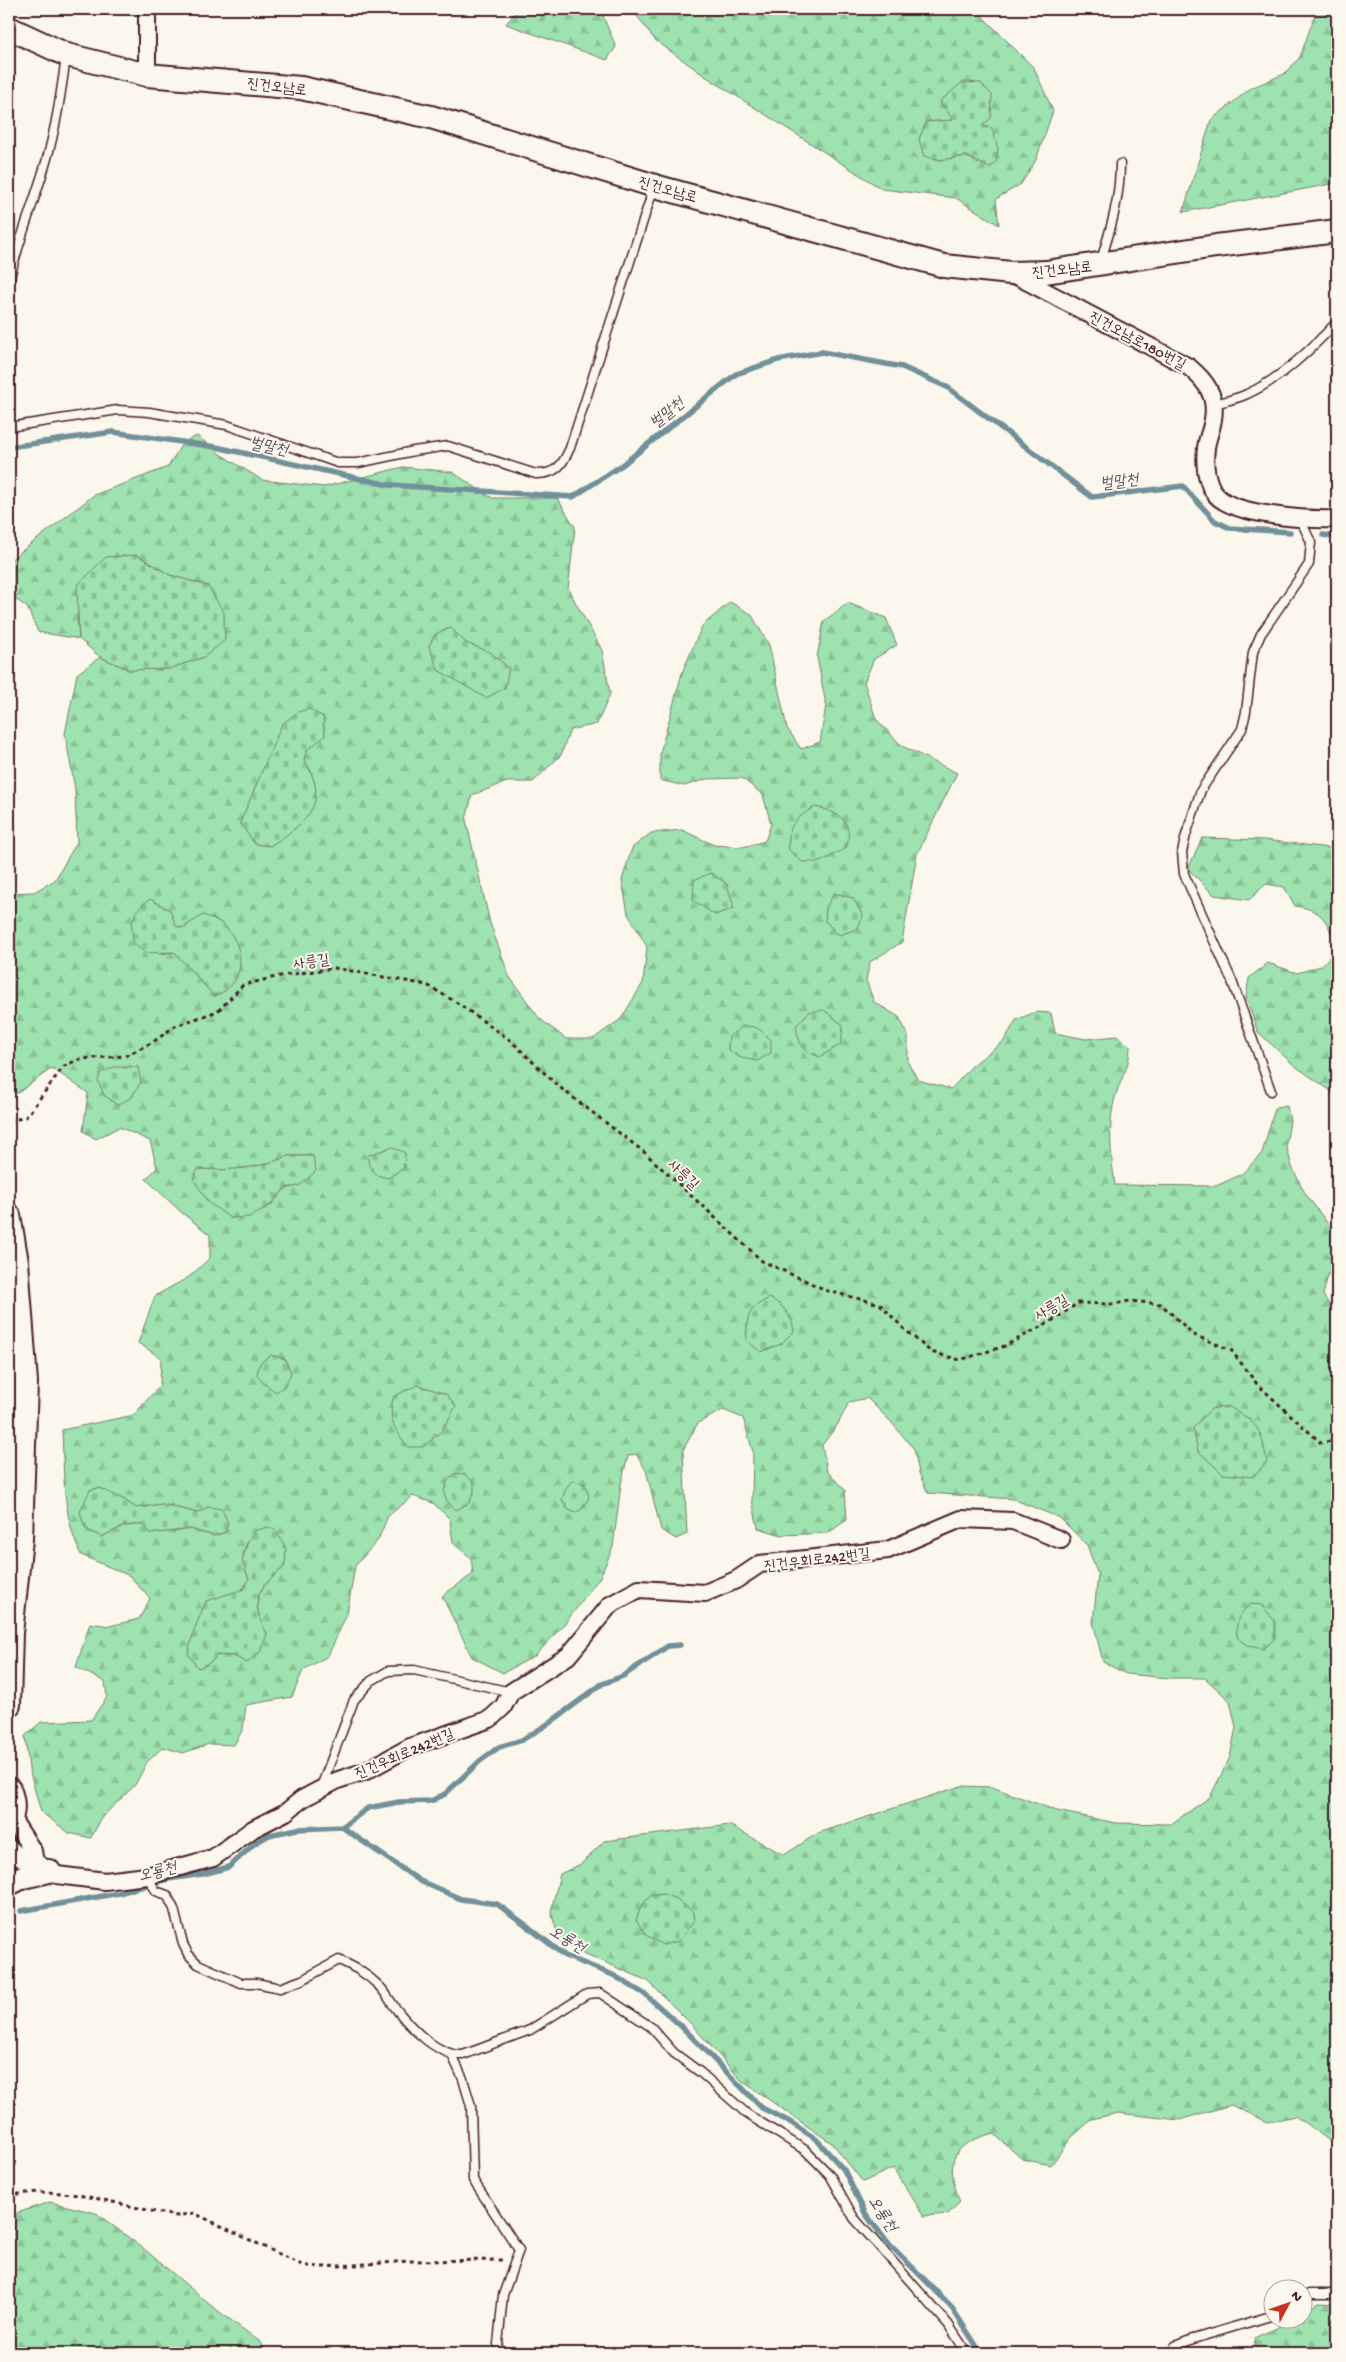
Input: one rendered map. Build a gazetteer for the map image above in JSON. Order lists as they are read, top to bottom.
{
  "streets": {
    "main road": ["진건오남로"],
    "street": ["진건오남로180번길", "진건우회로242번길"],
    "path": ["사릉길"]
  },
  "crossings": [
    ["진건오남로", "진건오남로180번길"]
  ],
  "water": ["벌말천", "오룡천"],
  "north": "top right"
}
